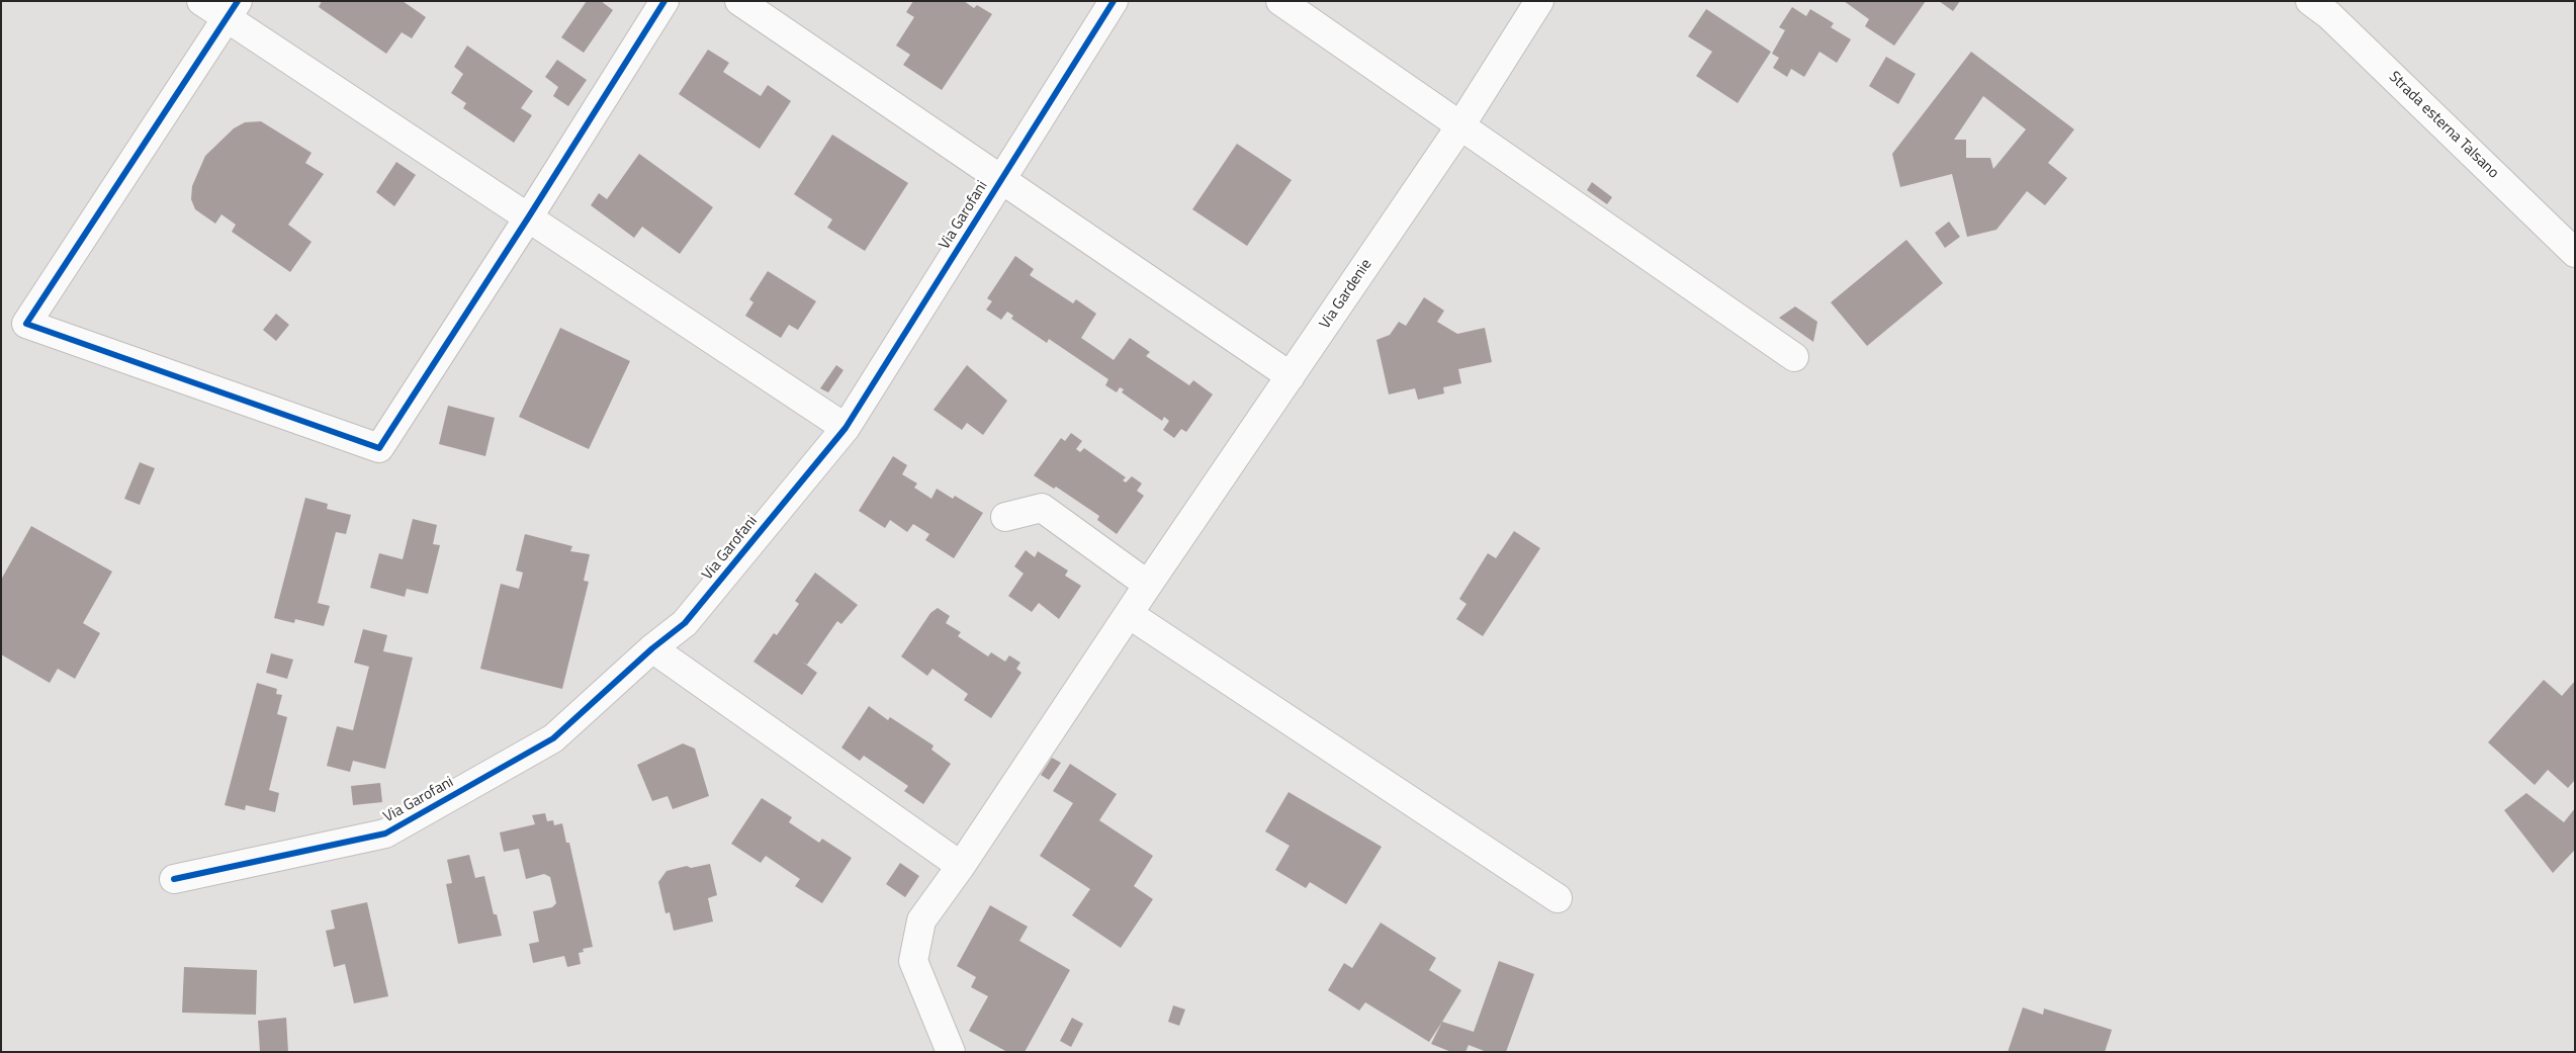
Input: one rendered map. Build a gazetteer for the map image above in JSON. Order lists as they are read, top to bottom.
{
  "streets": {
    "street": ["Strada esterna Talsano", "Via Garofani", "Via Gardenie"]
  }
}
